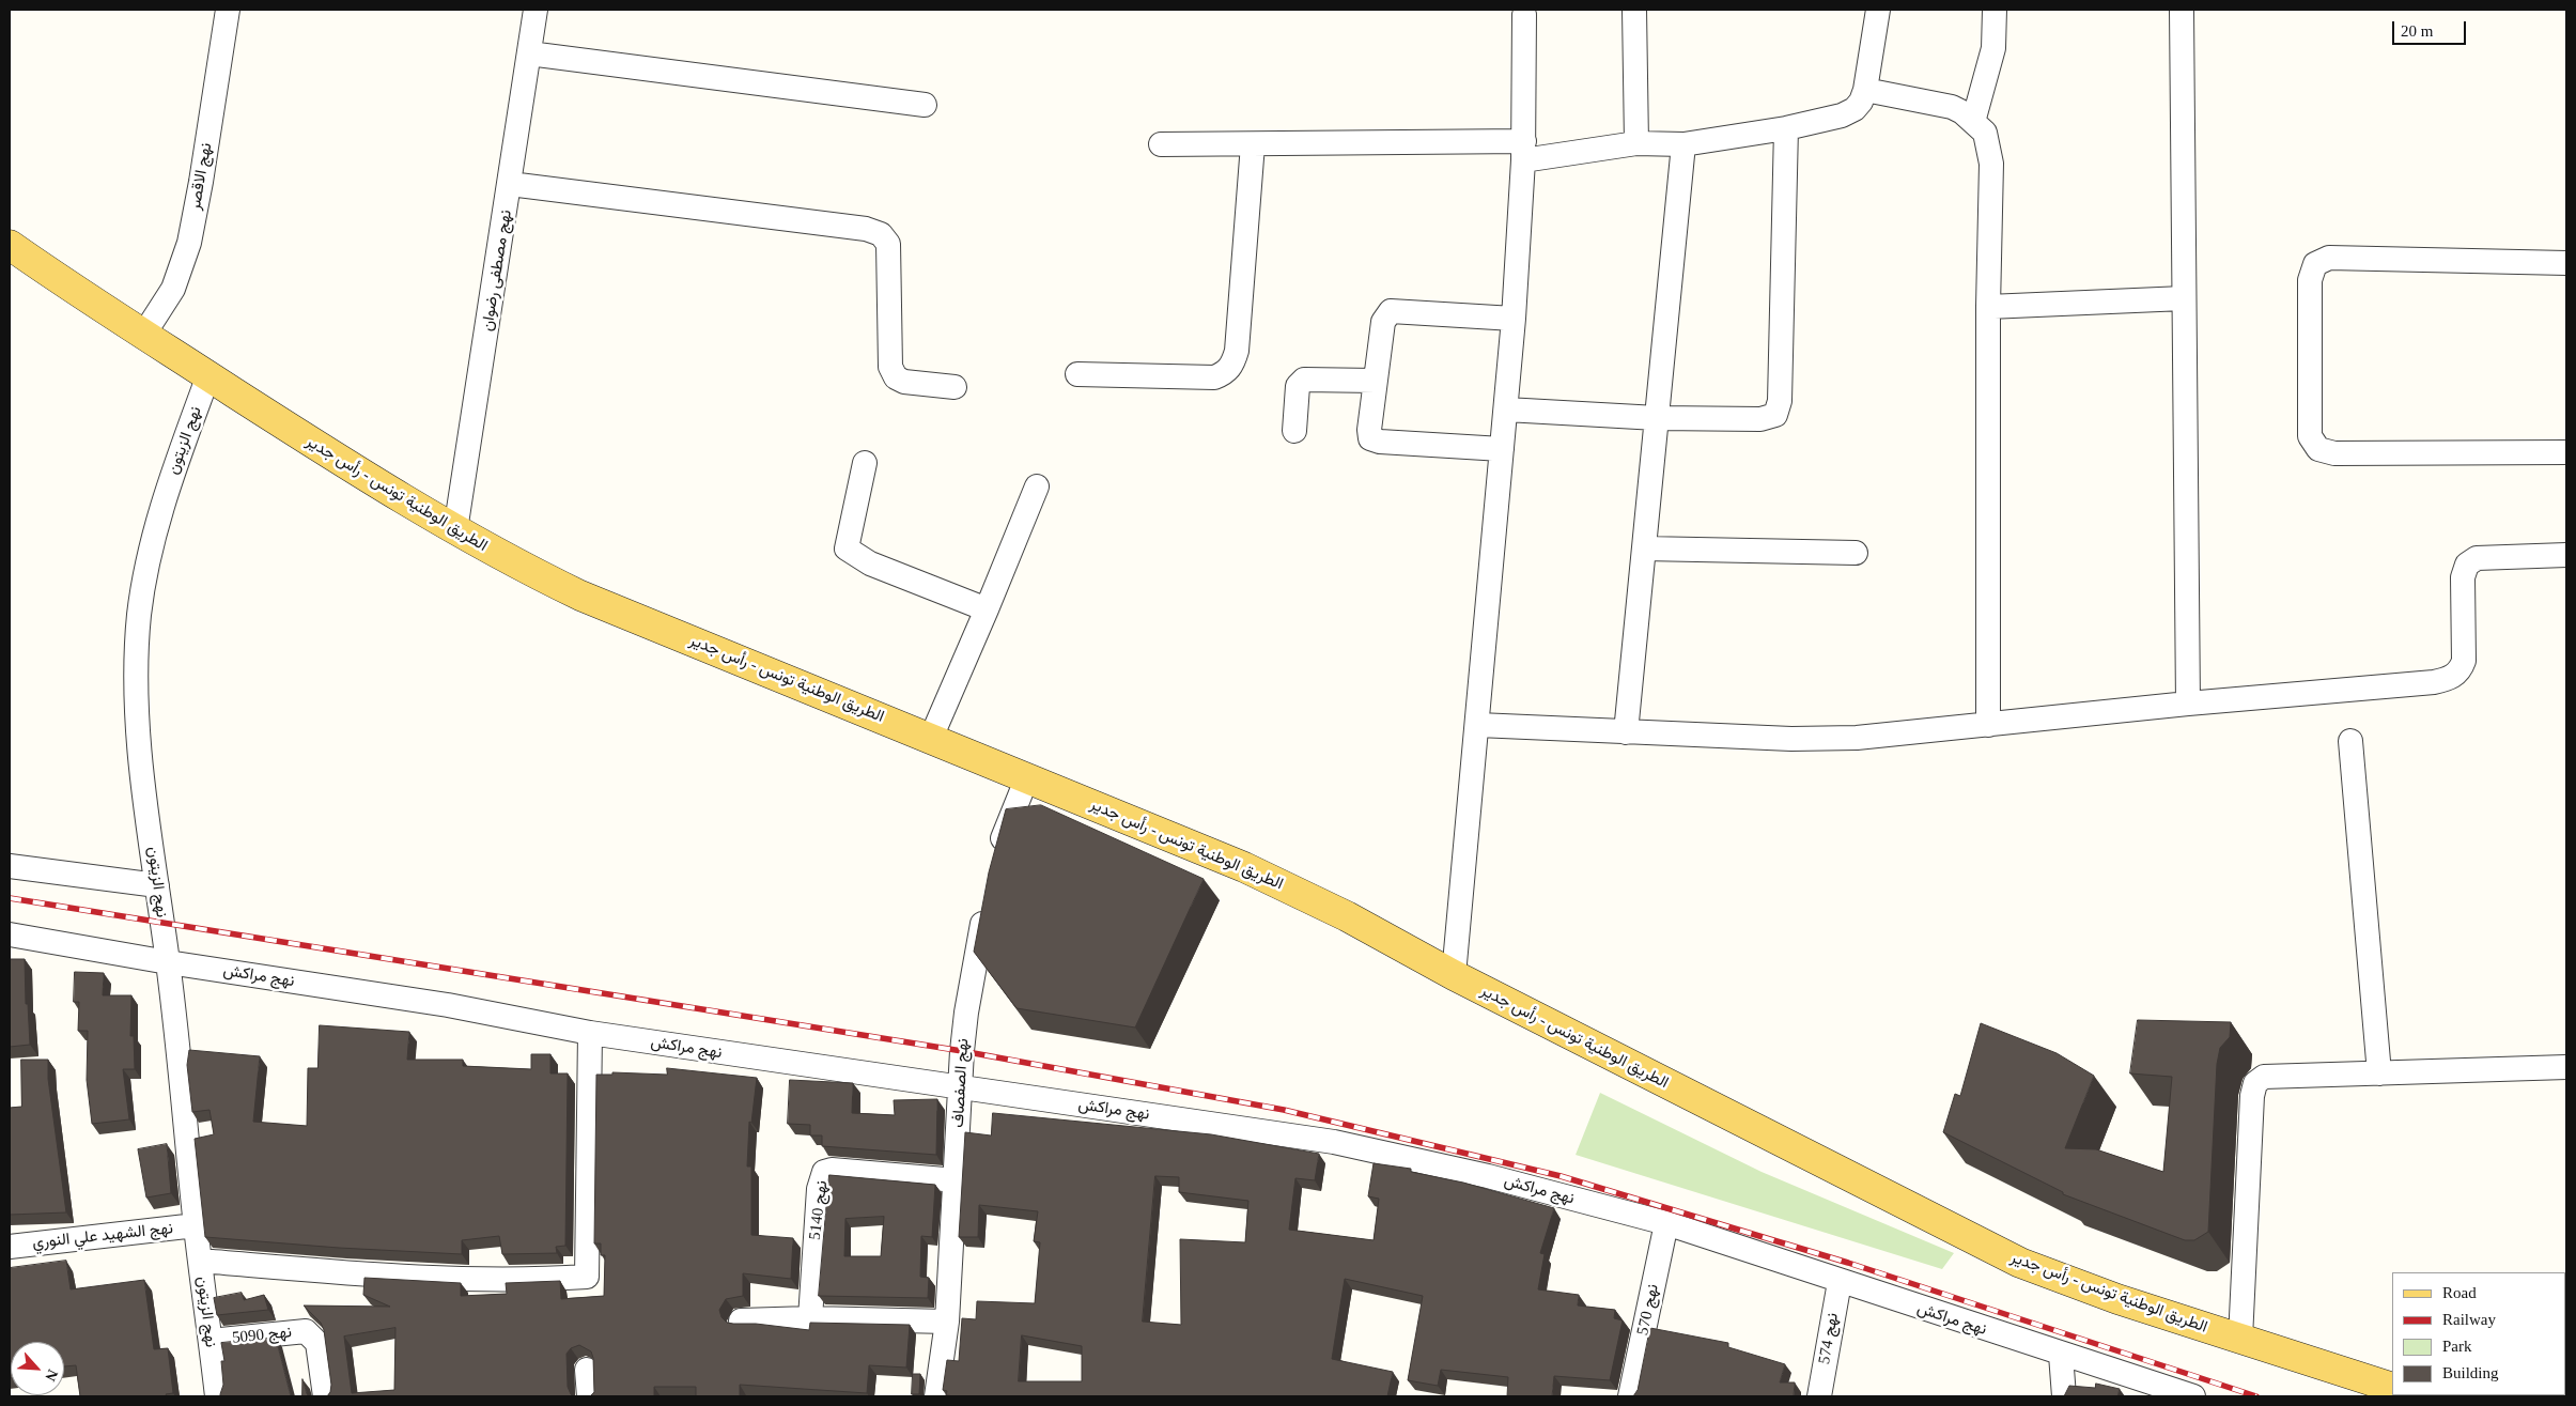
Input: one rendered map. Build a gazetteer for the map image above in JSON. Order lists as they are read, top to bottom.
{
  "streets": {
    "main road": ["الطريق الوطنية تونس - رأس جدير"],
    "street": [
      "نهج الاقصر",
      "نهج مصطفى رضوان",
      "نهج الزيتون",
      "نهج مراكش",
      "نهج الصفصاف",
      "نهج 5140",
      "نهج الشهيد علي النوري",
      "نهج 570",
      "نهج 5090",
      "نهج 574"
    ]
  },
  "crossings": [
    ["نهج الاقصر", "الطريق الوطنية تونس - رأس جدير"],
    ["نهج مصطفى رضوان", "الطريق الوطنية تونس - رأس جدير"],
    ["نهج الزيتون", "الطريق الوطنية تونس - رأس جدير"],
    ["نهج الزيتون", "نهج مراكش"],
    ["نهج الزيتون", "نهج الشهيد علي النوري"],
    ["نهج الزيتون", "نهج 5090"],
    ["نهج مراكش", "نهج الصفصاف"],
    ["نهج مراكش", "نهج 570"],
    ["نهج مراكش", "نهج 574"],
    ["نهج الصفصاف", "نهج 5140"]
  ],
  "legend": [
    "Road",
    "Railway",
    "Park",
    "Building"
  ],
  "scale_bar": "20 m",
  "north": "bottom right"
}
